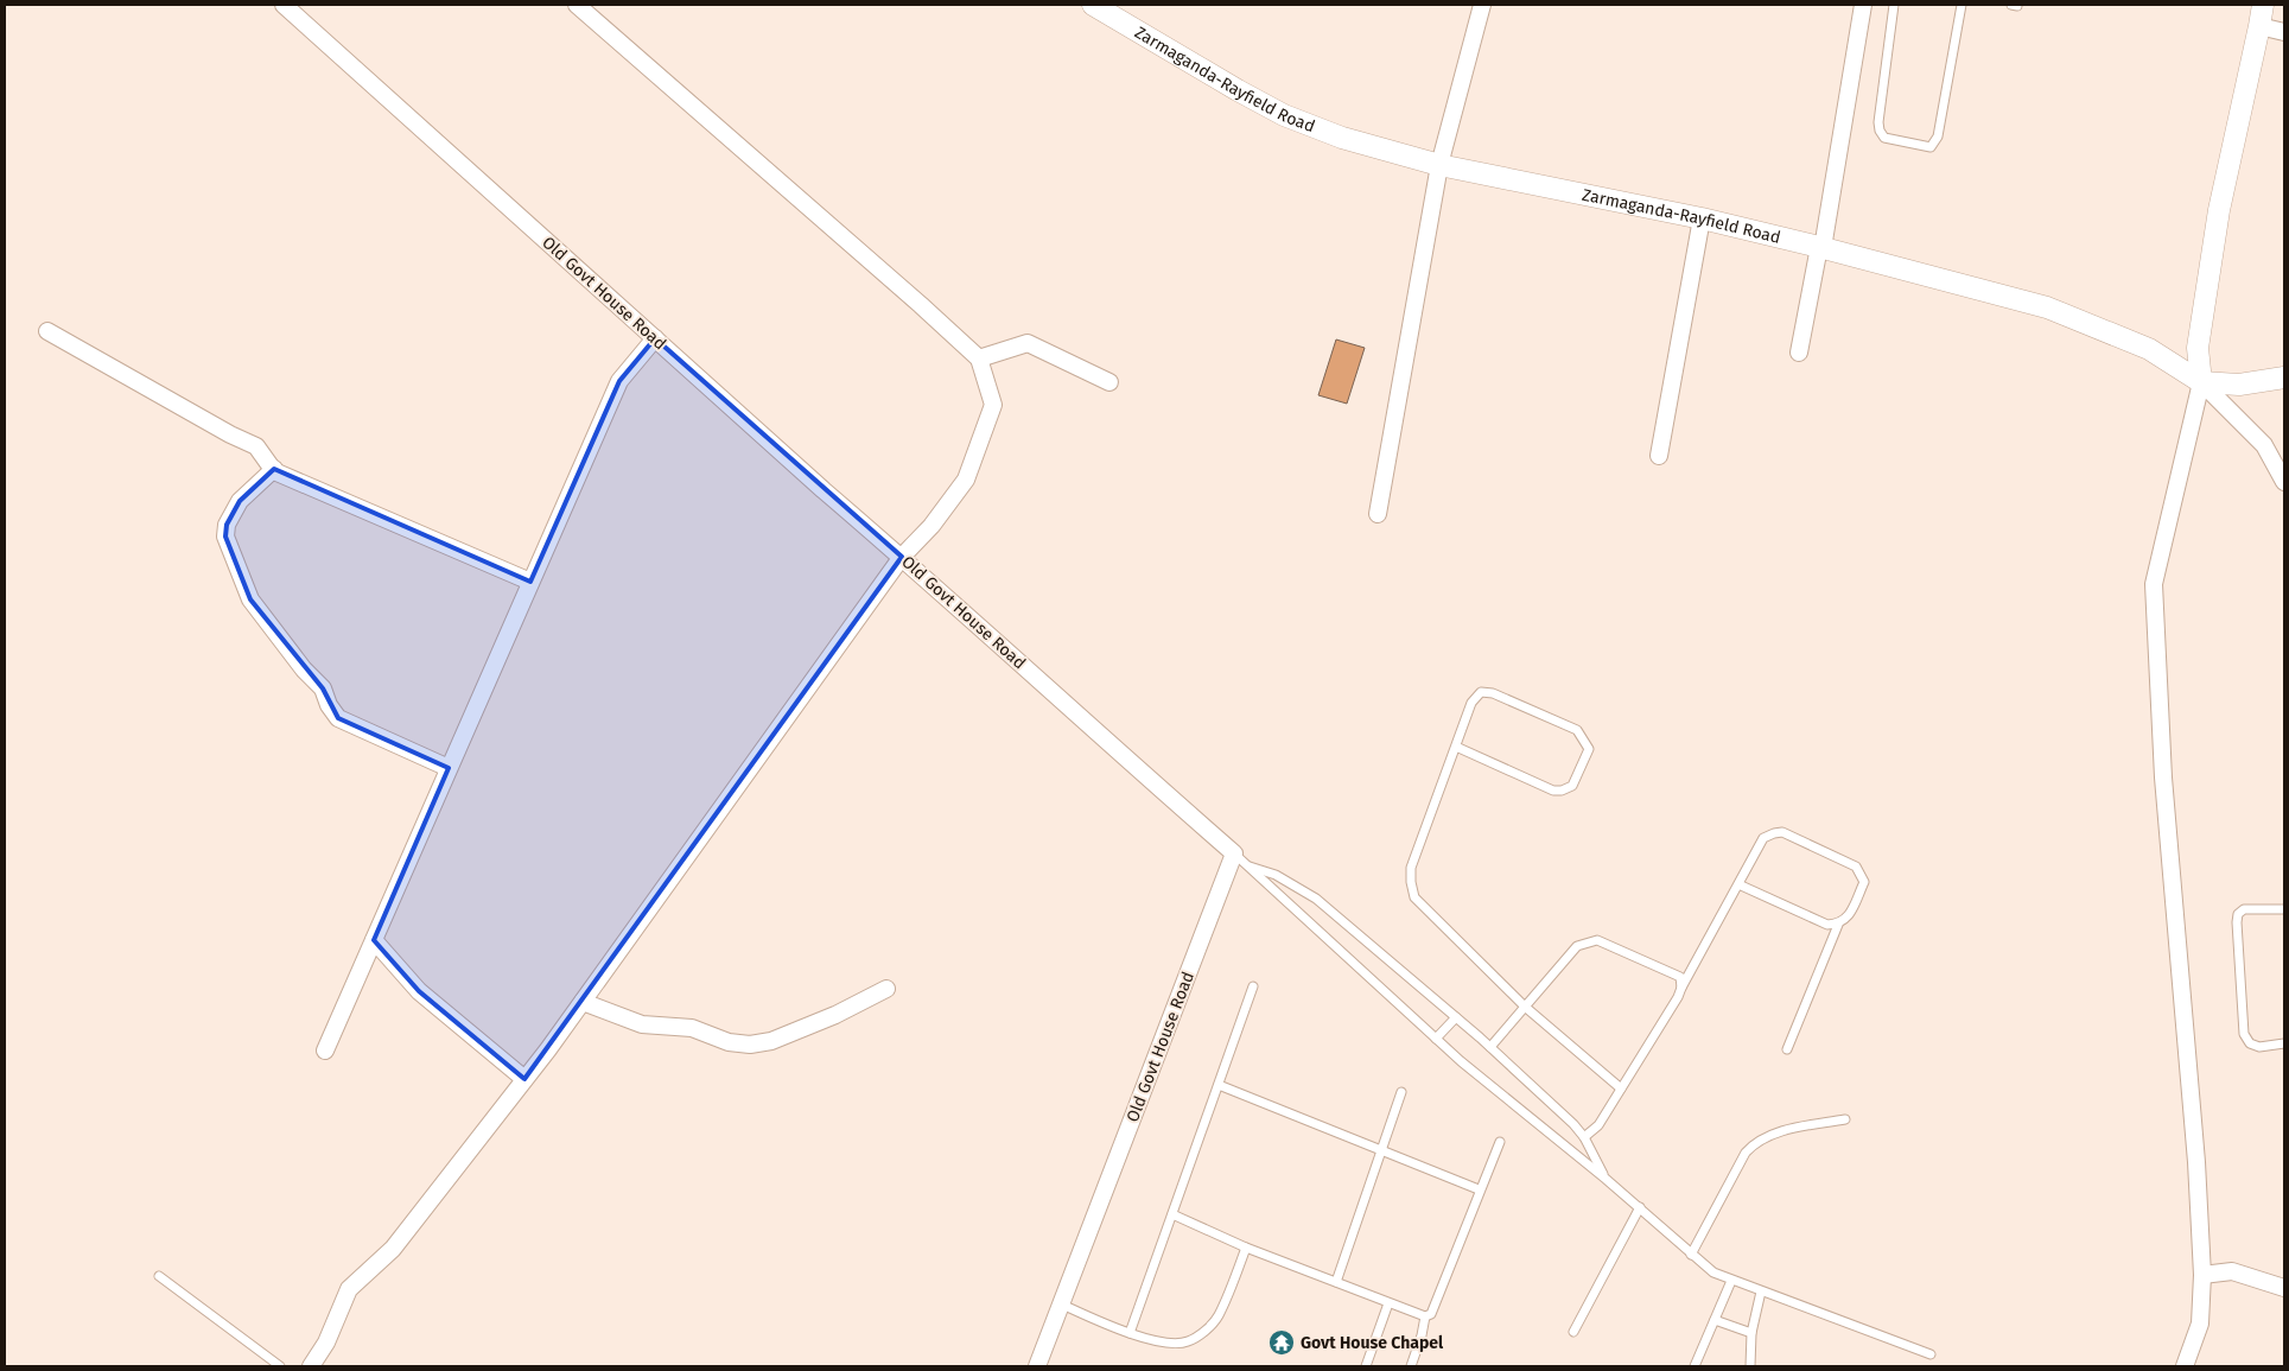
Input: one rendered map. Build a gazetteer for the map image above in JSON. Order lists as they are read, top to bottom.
{
  "streets": {
    "street": ["Zarmaganda-Rayfield Road", "Old Govt House Road"]
  },
  "places": {
    "temple": ["Govt House Chapel"]
  }
}
